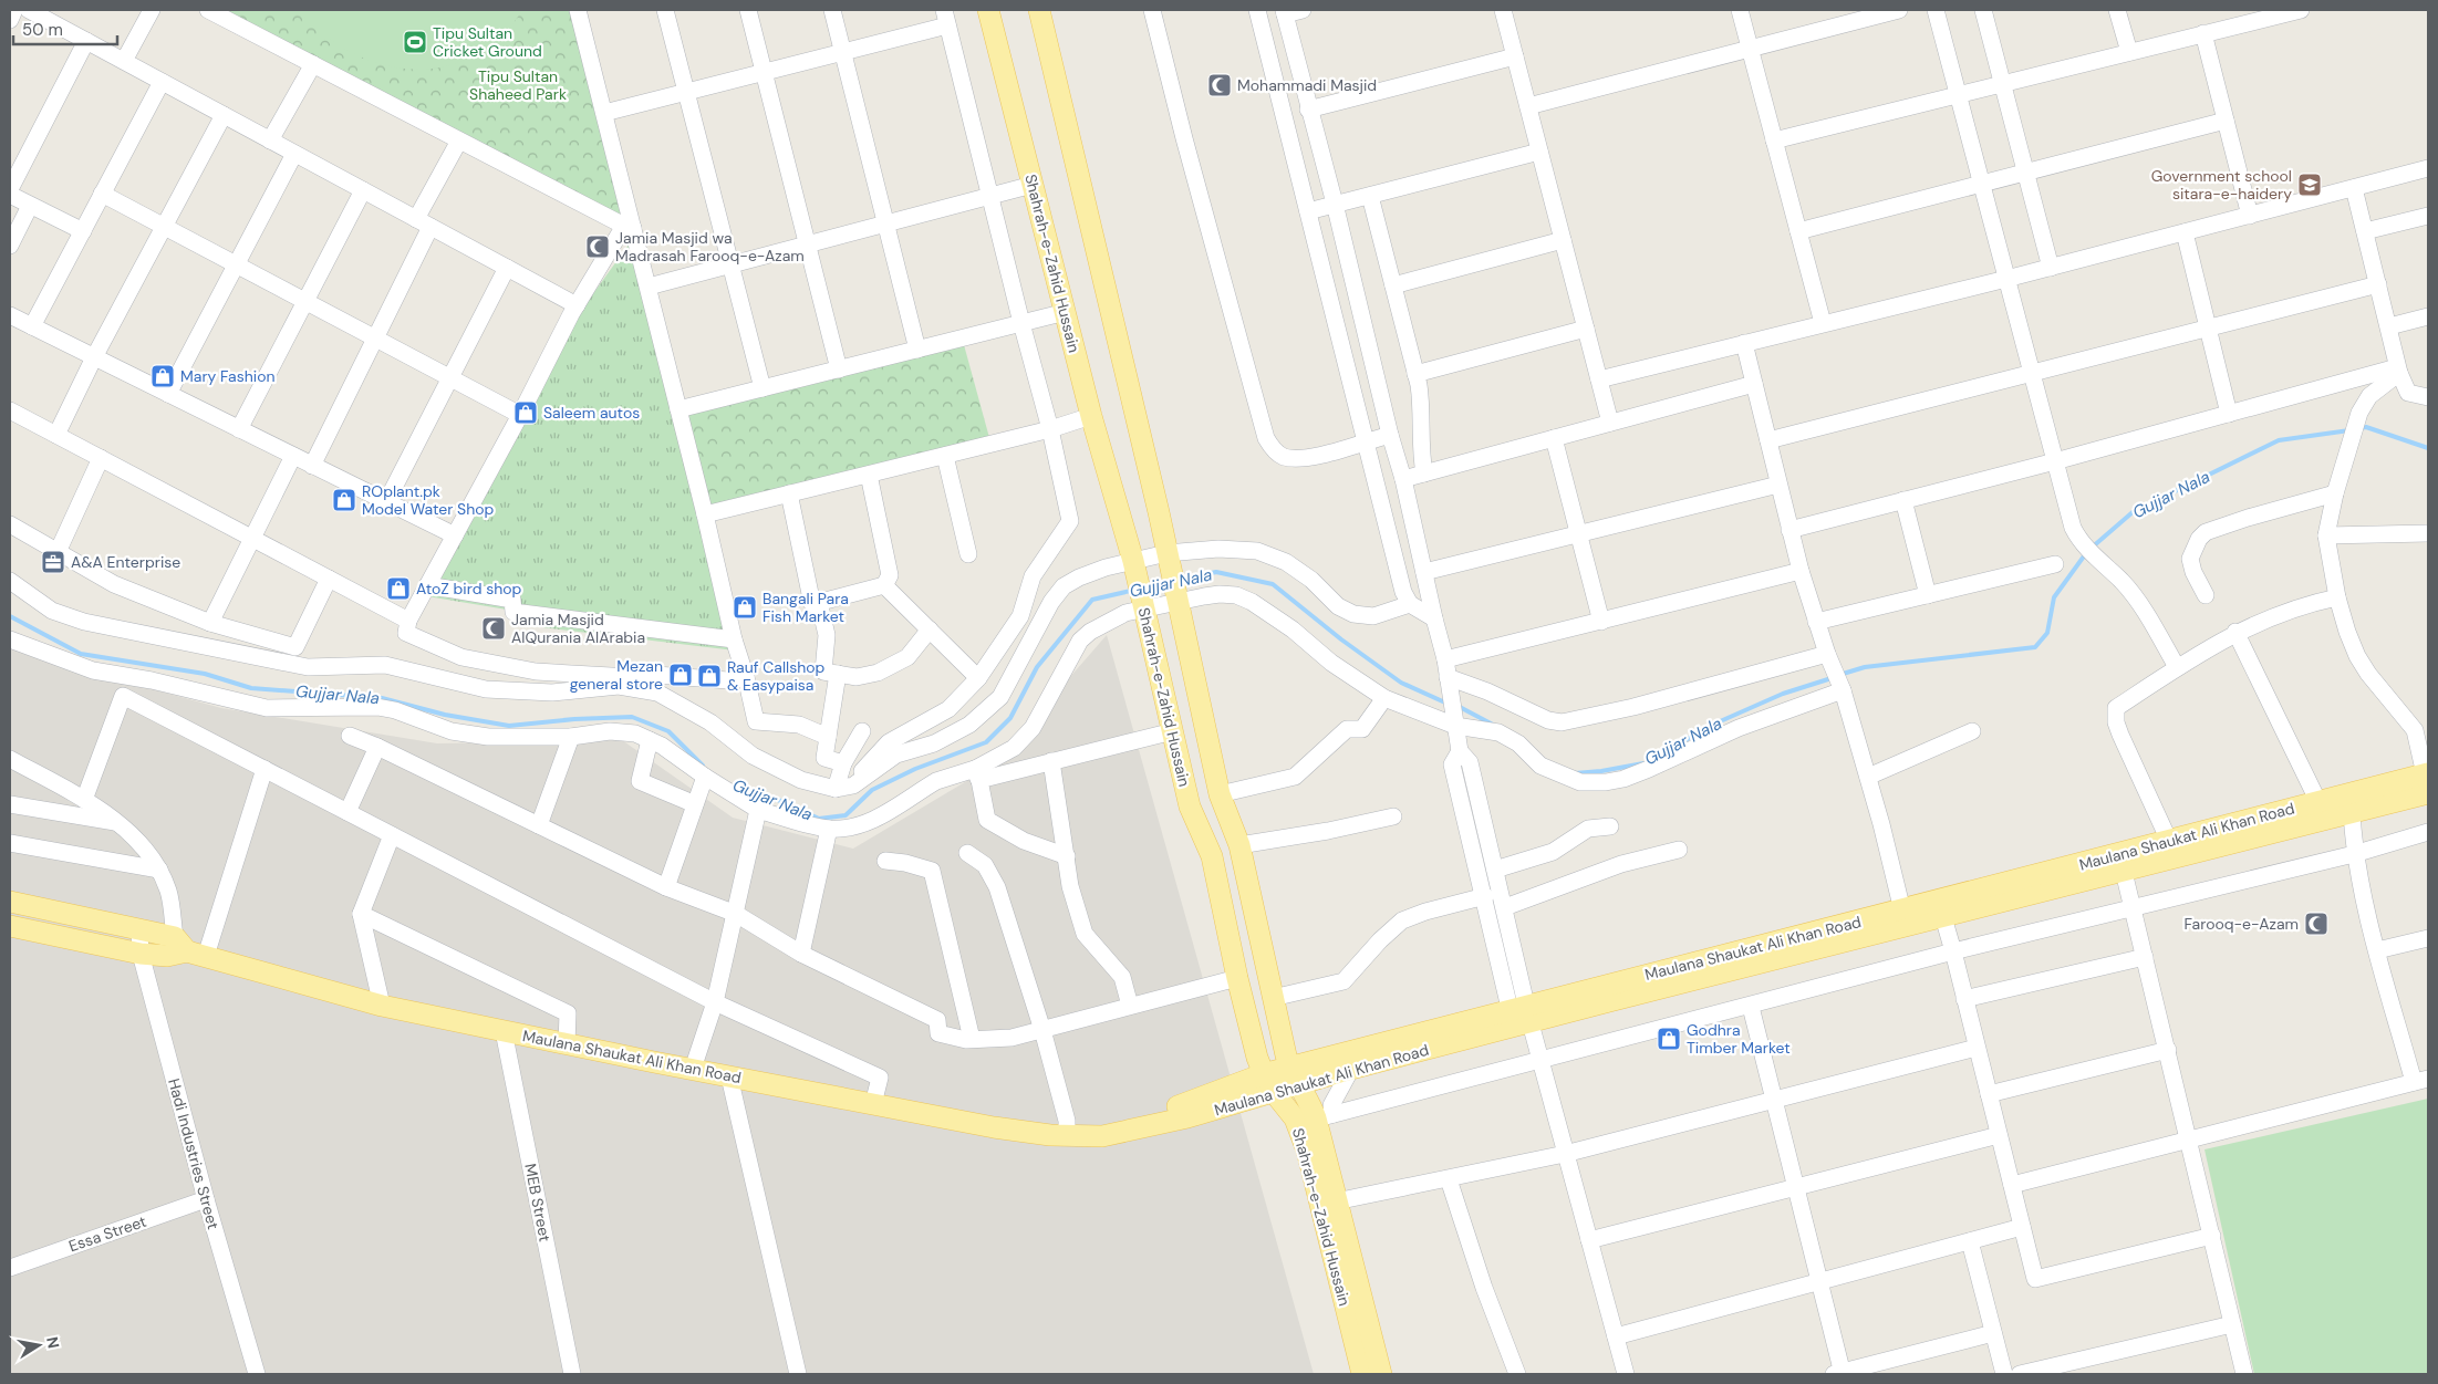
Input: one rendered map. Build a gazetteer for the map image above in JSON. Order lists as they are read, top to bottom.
{
  "streets": {
    "main road": ["Shahrah-e-Zahid Hussain", "Maulana Shaukat Ali Khan Road"],
    "street": ["Hadi Industries Street", "MEB Street", "Essa Street"]
  },
  "crossings": [
    ["Shahrah-e-Zahid Hussain", "Maulana Shaukat Ali Khan Road"],
    ["Maulana Shaukat Ali Khan Road", "Hadi Industries Street"],
    ["Maulana Shaukat Ali Khan Road", "MEB Street"],
    ["Hadi Industries Street", "Essa Street"]
  ],
  "water": ["Gujjar Nala"],
  "parks": ["Tipu Sultan Shaheed Park"],
  "places": {
    "sports": ["Tipu Sultan Cricket Ground"],
    "mosque": [
      "Mohammadi Masjid",
      "Jamia Masjid wa Madrasah Farooq-e-Azam",
      "Jamia Masjid AlQurania AlArabia",
      "Farooq-e-Azam"
    ],
    "school or university": ["Government school sitara-e-haidery"],
    "shop": [
      "Mary Fashion",
      "Saleem autos",
      "ROplant.pk Model Water Shop",
      "AtoZ bird shop",
      "Bangali Para Fish Market",
      "Mezan general store",
      "Rauf Callshop & Easypaisa",
      "Godhra Timber Market"
    ],
    "office": ["A&A Enterprise"]
  },
  "scale_bar": "50 m",
  "north": "right"
}
